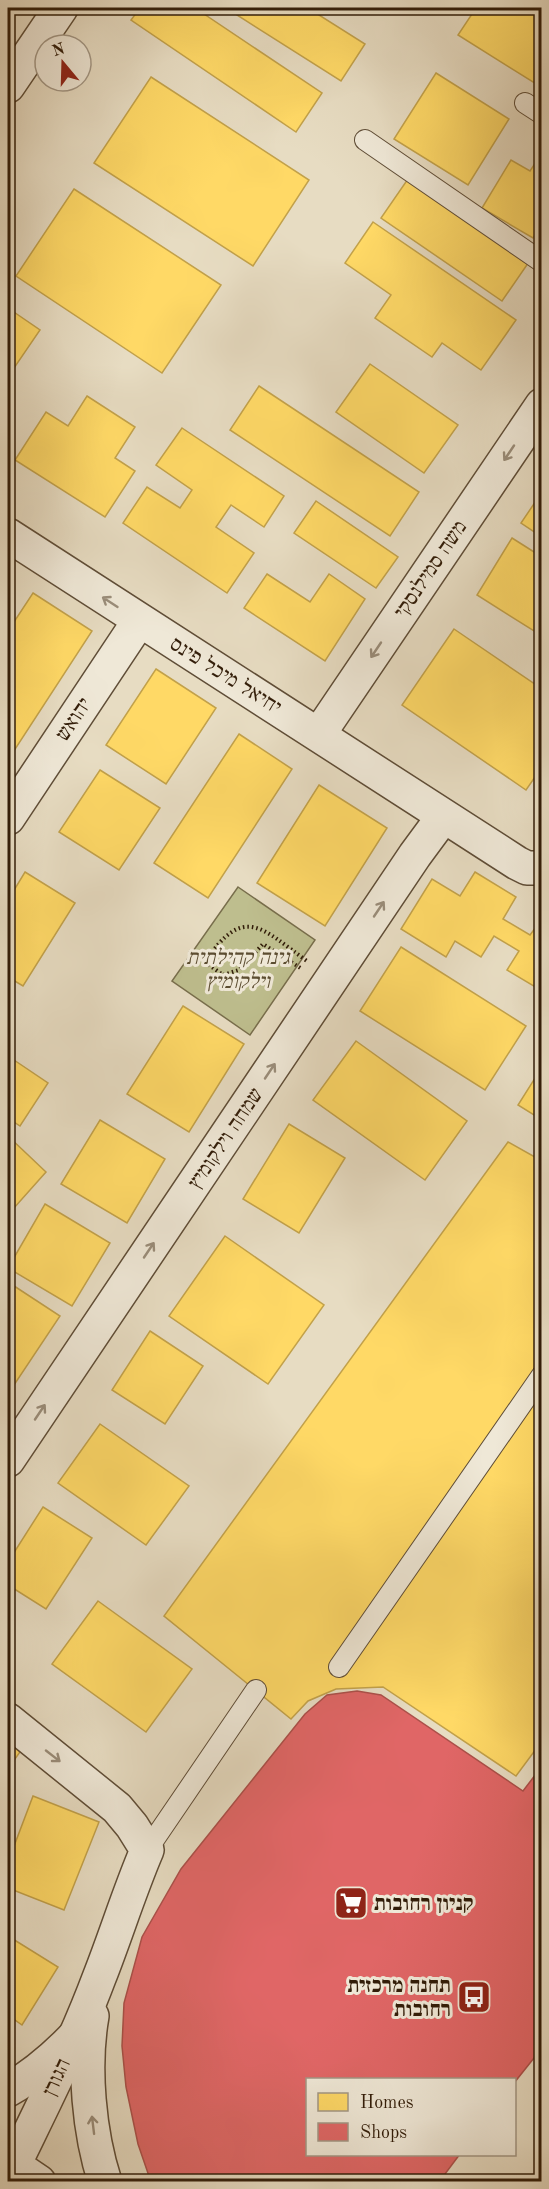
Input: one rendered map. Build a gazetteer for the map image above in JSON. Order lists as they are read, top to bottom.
{
  "streets": {
    "street": [
      "משה סמילנסקי",
      "יחיאל מיכל פינס",
      "יהואש",
      "שמחה וילקומיץ",
      "הגורן"
    ]
  },
  "crossings": [
    ["משה סמילנסקי", "יחיאל מיכל פינס"],
    ["יחיאל מיכל פינס", "יהואש"],
    ["יחיאל מיכל פינס", "שמחה וילקומיץ"]
  ],
  "one_way": ["משה סמילנסקי", "שמחה וילקומיץ"],
  "parks": ["גינה קהילתית וילקומיץ"],
  "places": {
    "supermarket": ["קניון רחובות"],
    "bus stop": ["תחנה מרכזית רחובות"]
  },
  "legend": ["Homes", "Shops"],
  "north": "top"
}
